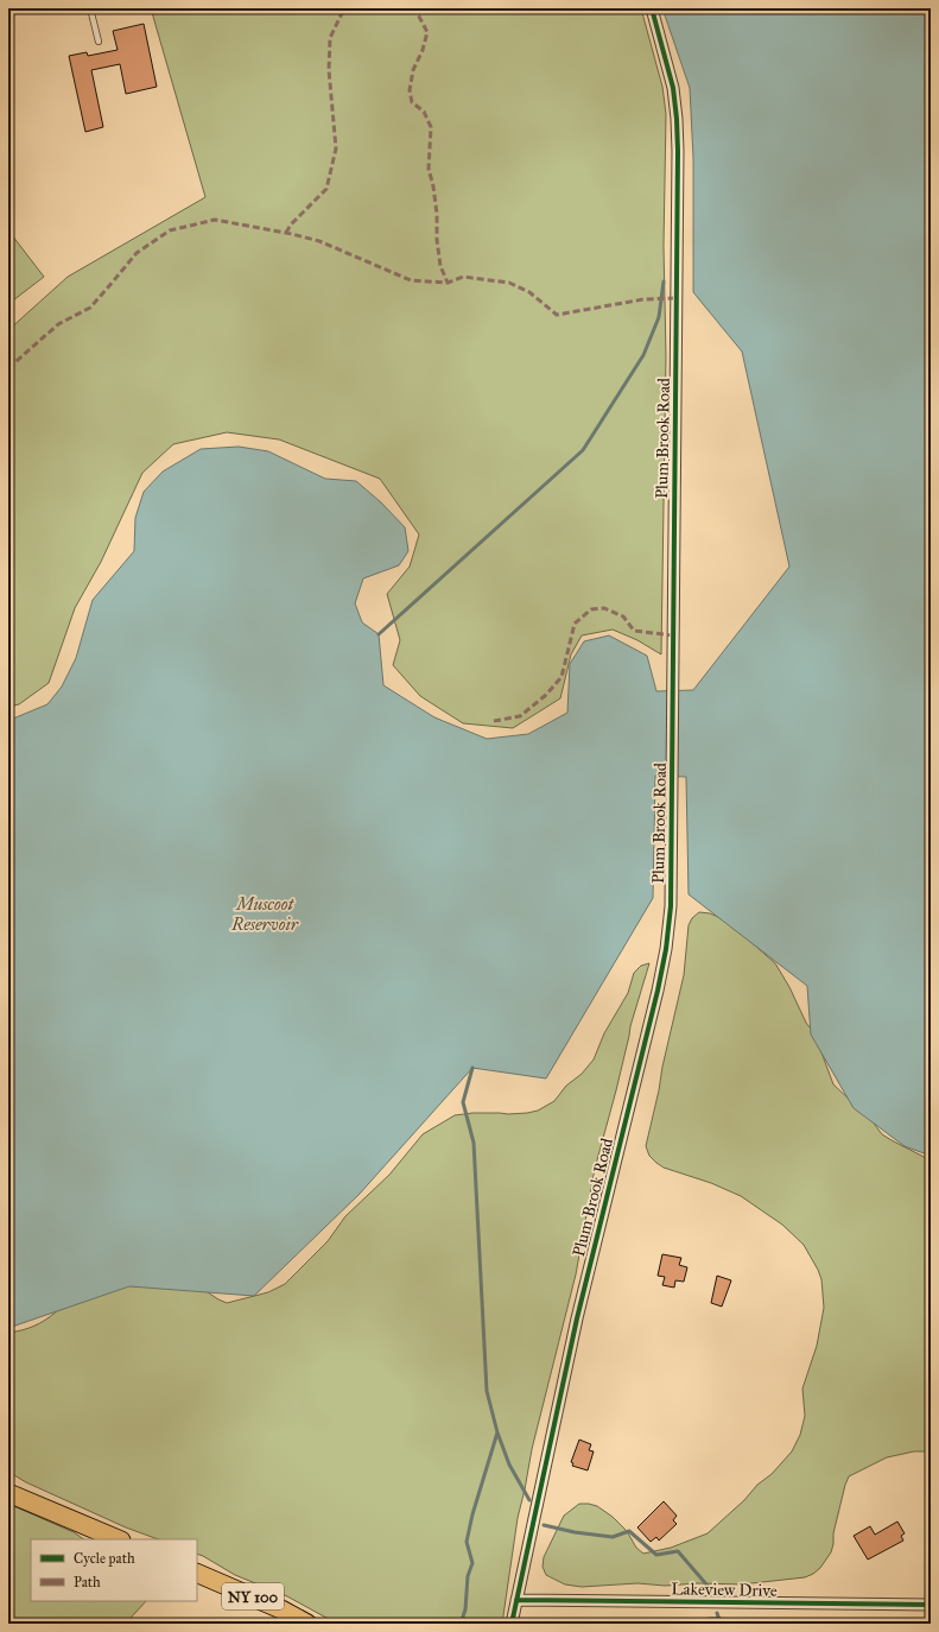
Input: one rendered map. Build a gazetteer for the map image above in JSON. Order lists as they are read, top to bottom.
{
  "streets": {
    "main road": ["NY 100"],
    "street": ["Plum Brook Road", "Lakeview Drive"]
  },
  "crossings": [
    ["Plum Brook Road", "Lakeview Drive"]
  ],
  "water": ["Muscoot Reservoir"],
  "legend": ["Cycle path", "Path"]
}
